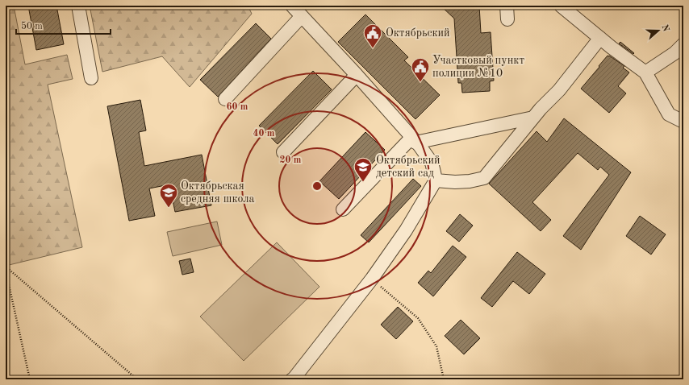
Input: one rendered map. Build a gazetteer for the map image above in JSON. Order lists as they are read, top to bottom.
{
  "places": {
    "public building": ["Октябрьский", "Участковый пункт полиции №10"],
    "school or university": ["Октябрьский детский сад", "Октябрьская средняя школа"]
  },
  "scale_bar": "50 m",
  "north": "right",
  "rings": ["60 m", "40 m", "20 m"]
}
